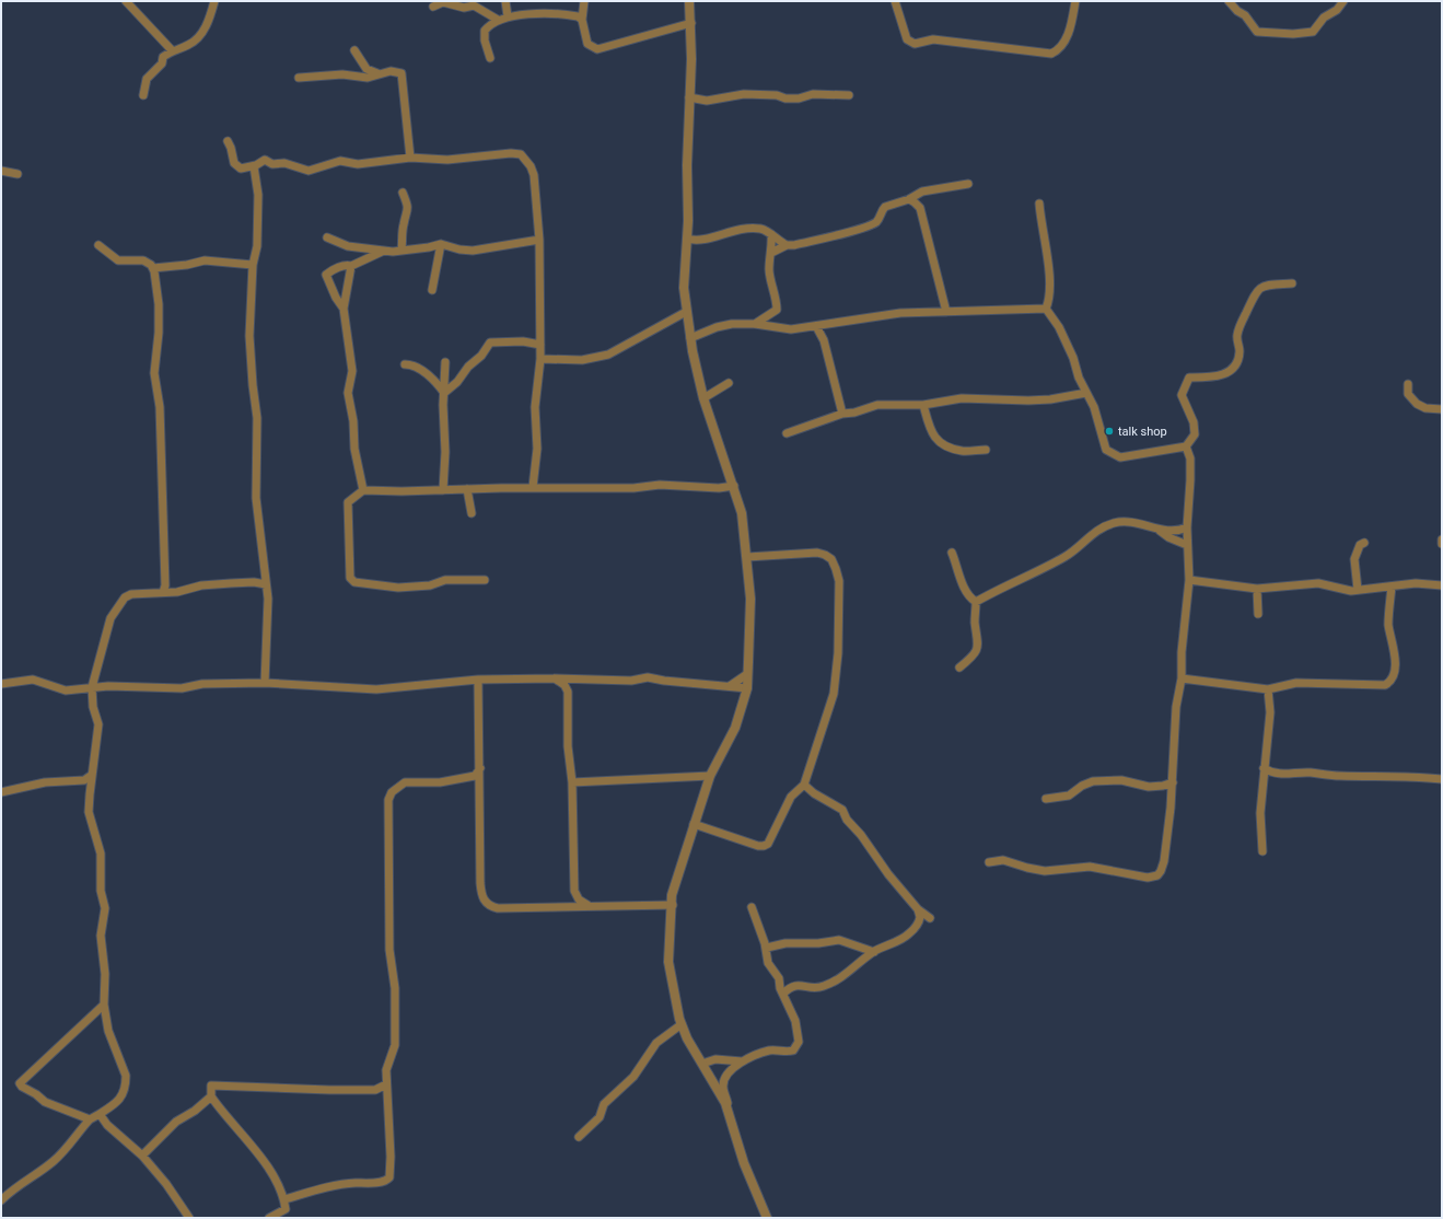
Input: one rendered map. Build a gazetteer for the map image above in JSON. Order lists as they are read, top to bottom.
{
  "places": ["talk shop"]
}
